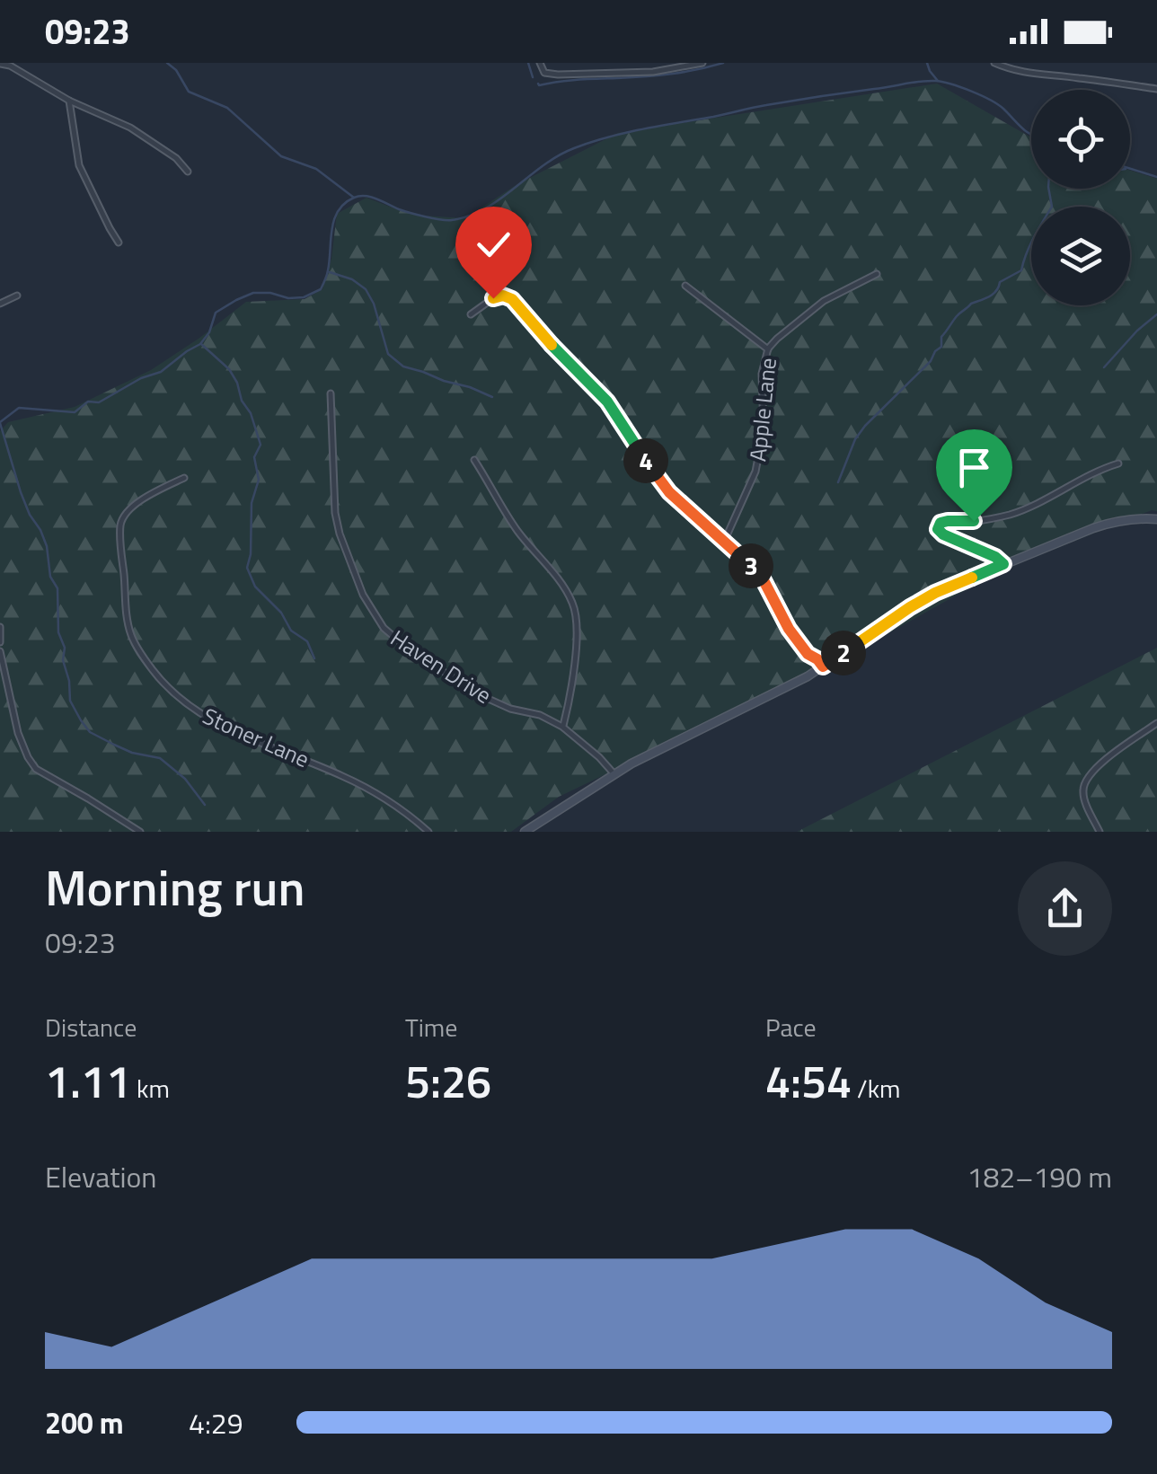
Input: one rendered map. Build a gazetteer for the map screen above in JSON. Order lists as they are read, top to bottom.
{
  "streets": {
    "street": ["Apple Lane", "Haven Drive", "Stoner Lane"]
  },
  "page": {
    "status": "09:23",
    "pins": ["4", "3", "2"],
    "heading": ["Morning run", "09:23"],
    "stats": [
      ["Distance", "1.11 km"],
      ["Time", "5:26"],
      ["Pace", "4:54 /km"]
    ],
    "chart": ["Elevation", "182–190 m"],
    "list": [
      {
        "name": "200 m",
        "note": "4:29"
      }
    ]
  }
}
